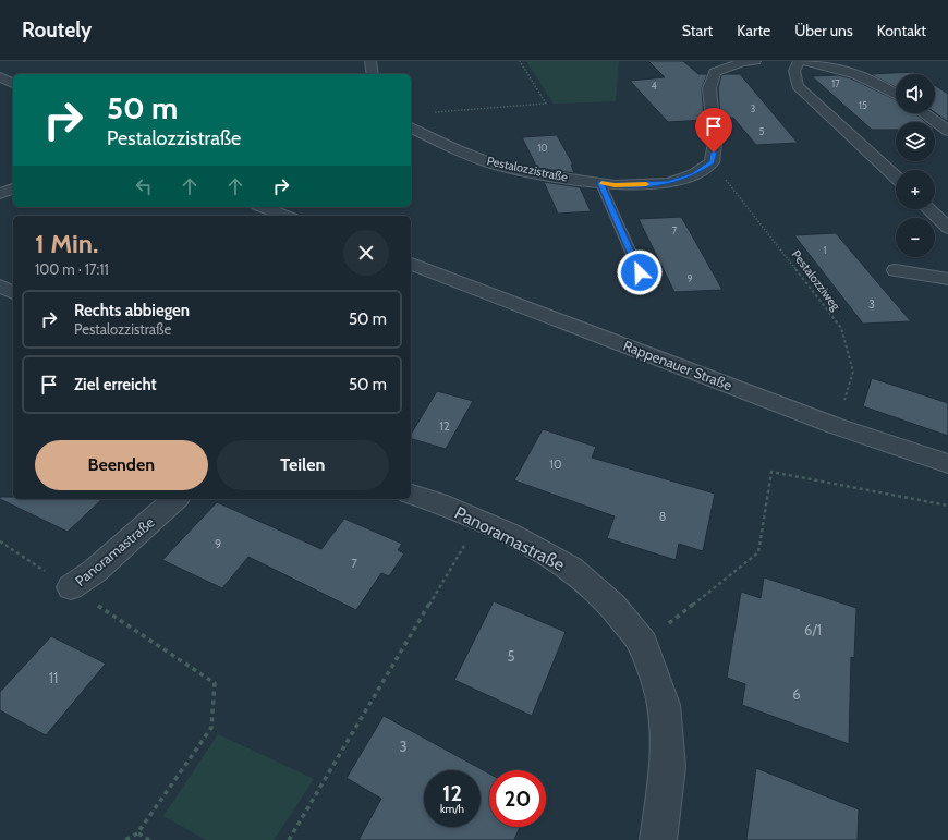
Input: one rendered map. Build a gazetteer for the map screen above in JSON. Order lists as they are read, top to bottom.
{
  "streets": {
    "street": ["Pestalozzistraße", "Rappenauer Straße", "Panoramastraße"],
    "path": ["Pestalozziweg"]
  },
  "crossings": [
    ["Pestalozzistraße", "Pestalozziweg"],
    ["Pestalozziweg", "Rappenauer Straße"]
  ],
  "house_numbers": [
    "17",
    "4",
    "15",
    "3",
    "5",
    "10",
    "7",
    "1",
    "9",
    "3",
    "12",
    "10",
    "8",
    "9",
    "7",
    "6/1",
    "5",
    "11",
    "6",
    "3"
  ],
  "page": {
    "header": "Routely",
    "nav": [
      "Start",
      "Karte",
      "Über uns",
      "Kontakt"
    ],
    "map_buttons": ["+", "−"],
    "turn": ["50 m", "Pestalozzistraße"],
    "heading": ["1 Min.", "100 m · 17:11"],
    "list": [
      {
        "name": "Rechts abbiegen",
        "note": "Pestalozzistraße",
        "value": "50 m"
      },
      {
        "name": "Ziel erreicht",
        "value": "50 m"
      }
    ],
    "buttons": ["Beenden", "Teilen"],
    "speed": "12 km/h",
    "limit": "20"
  }
}
